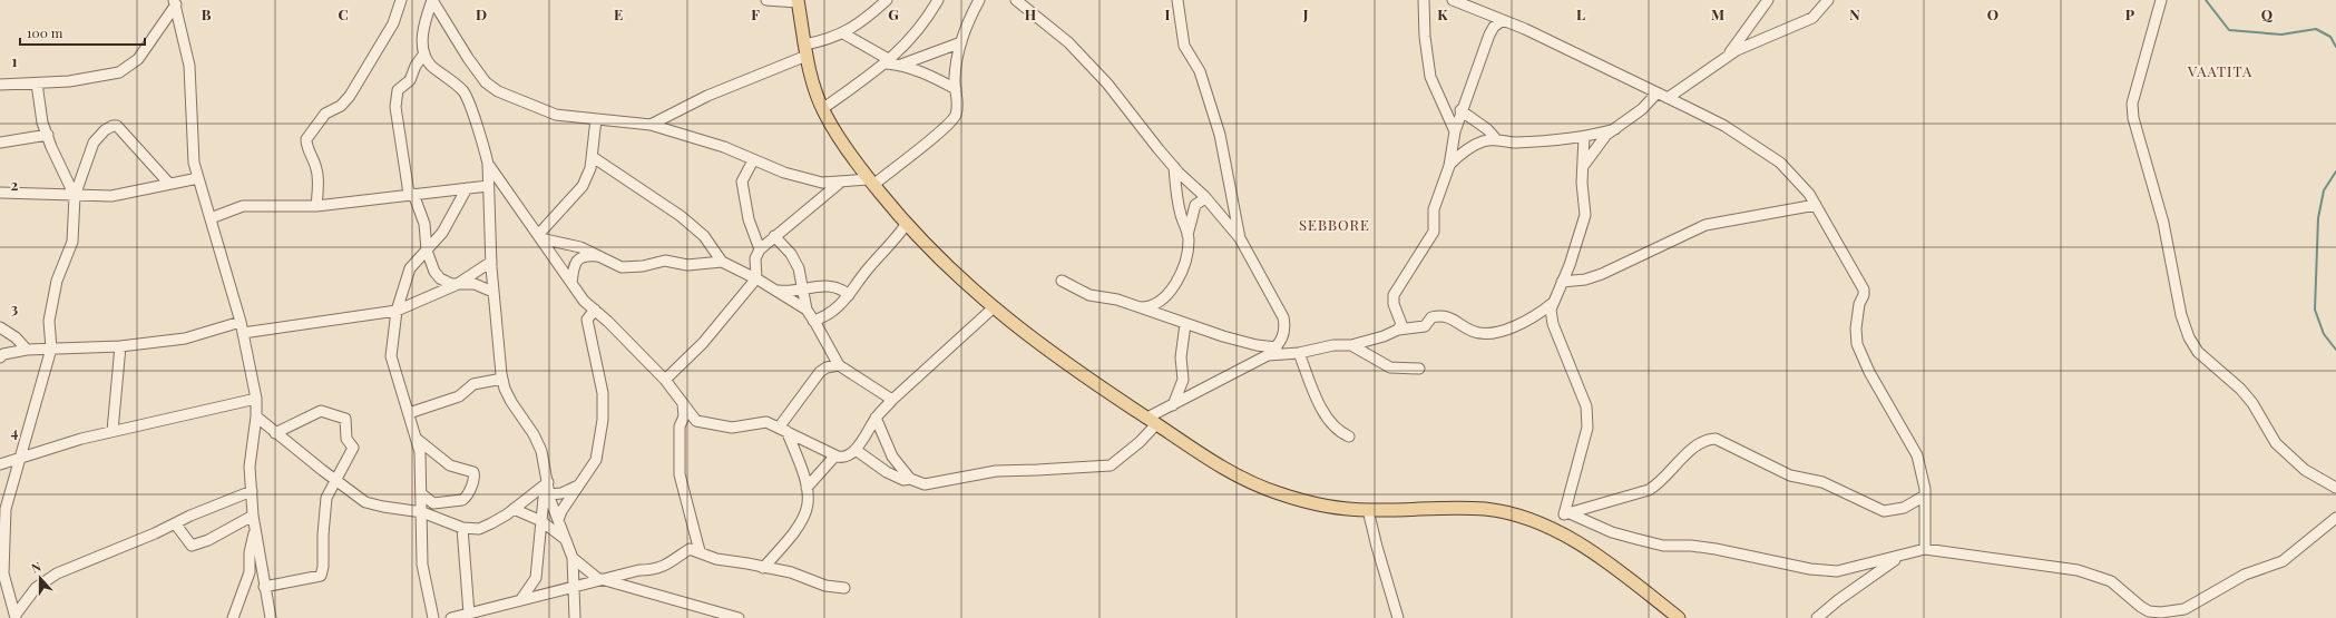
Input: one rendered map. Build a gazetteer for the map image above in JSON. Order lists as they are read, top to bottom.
{
  "districts": ["VAATITA", "SEBBORE"],
  "scale_bar": "100 m",
  "north": "top",
  "grid": {
    "columns": [
      "B",
      "C",
      "D",
      "E",
      "F",
      "G",
      "H",
      "I",
      "J",
      "K",
      "L",
      "M",
      "N",
      "O",
      "P",
      "Q"
    ],
    "rows": [
      "1",
      "2",
      "3",
      "4"
    ]
  }
}
